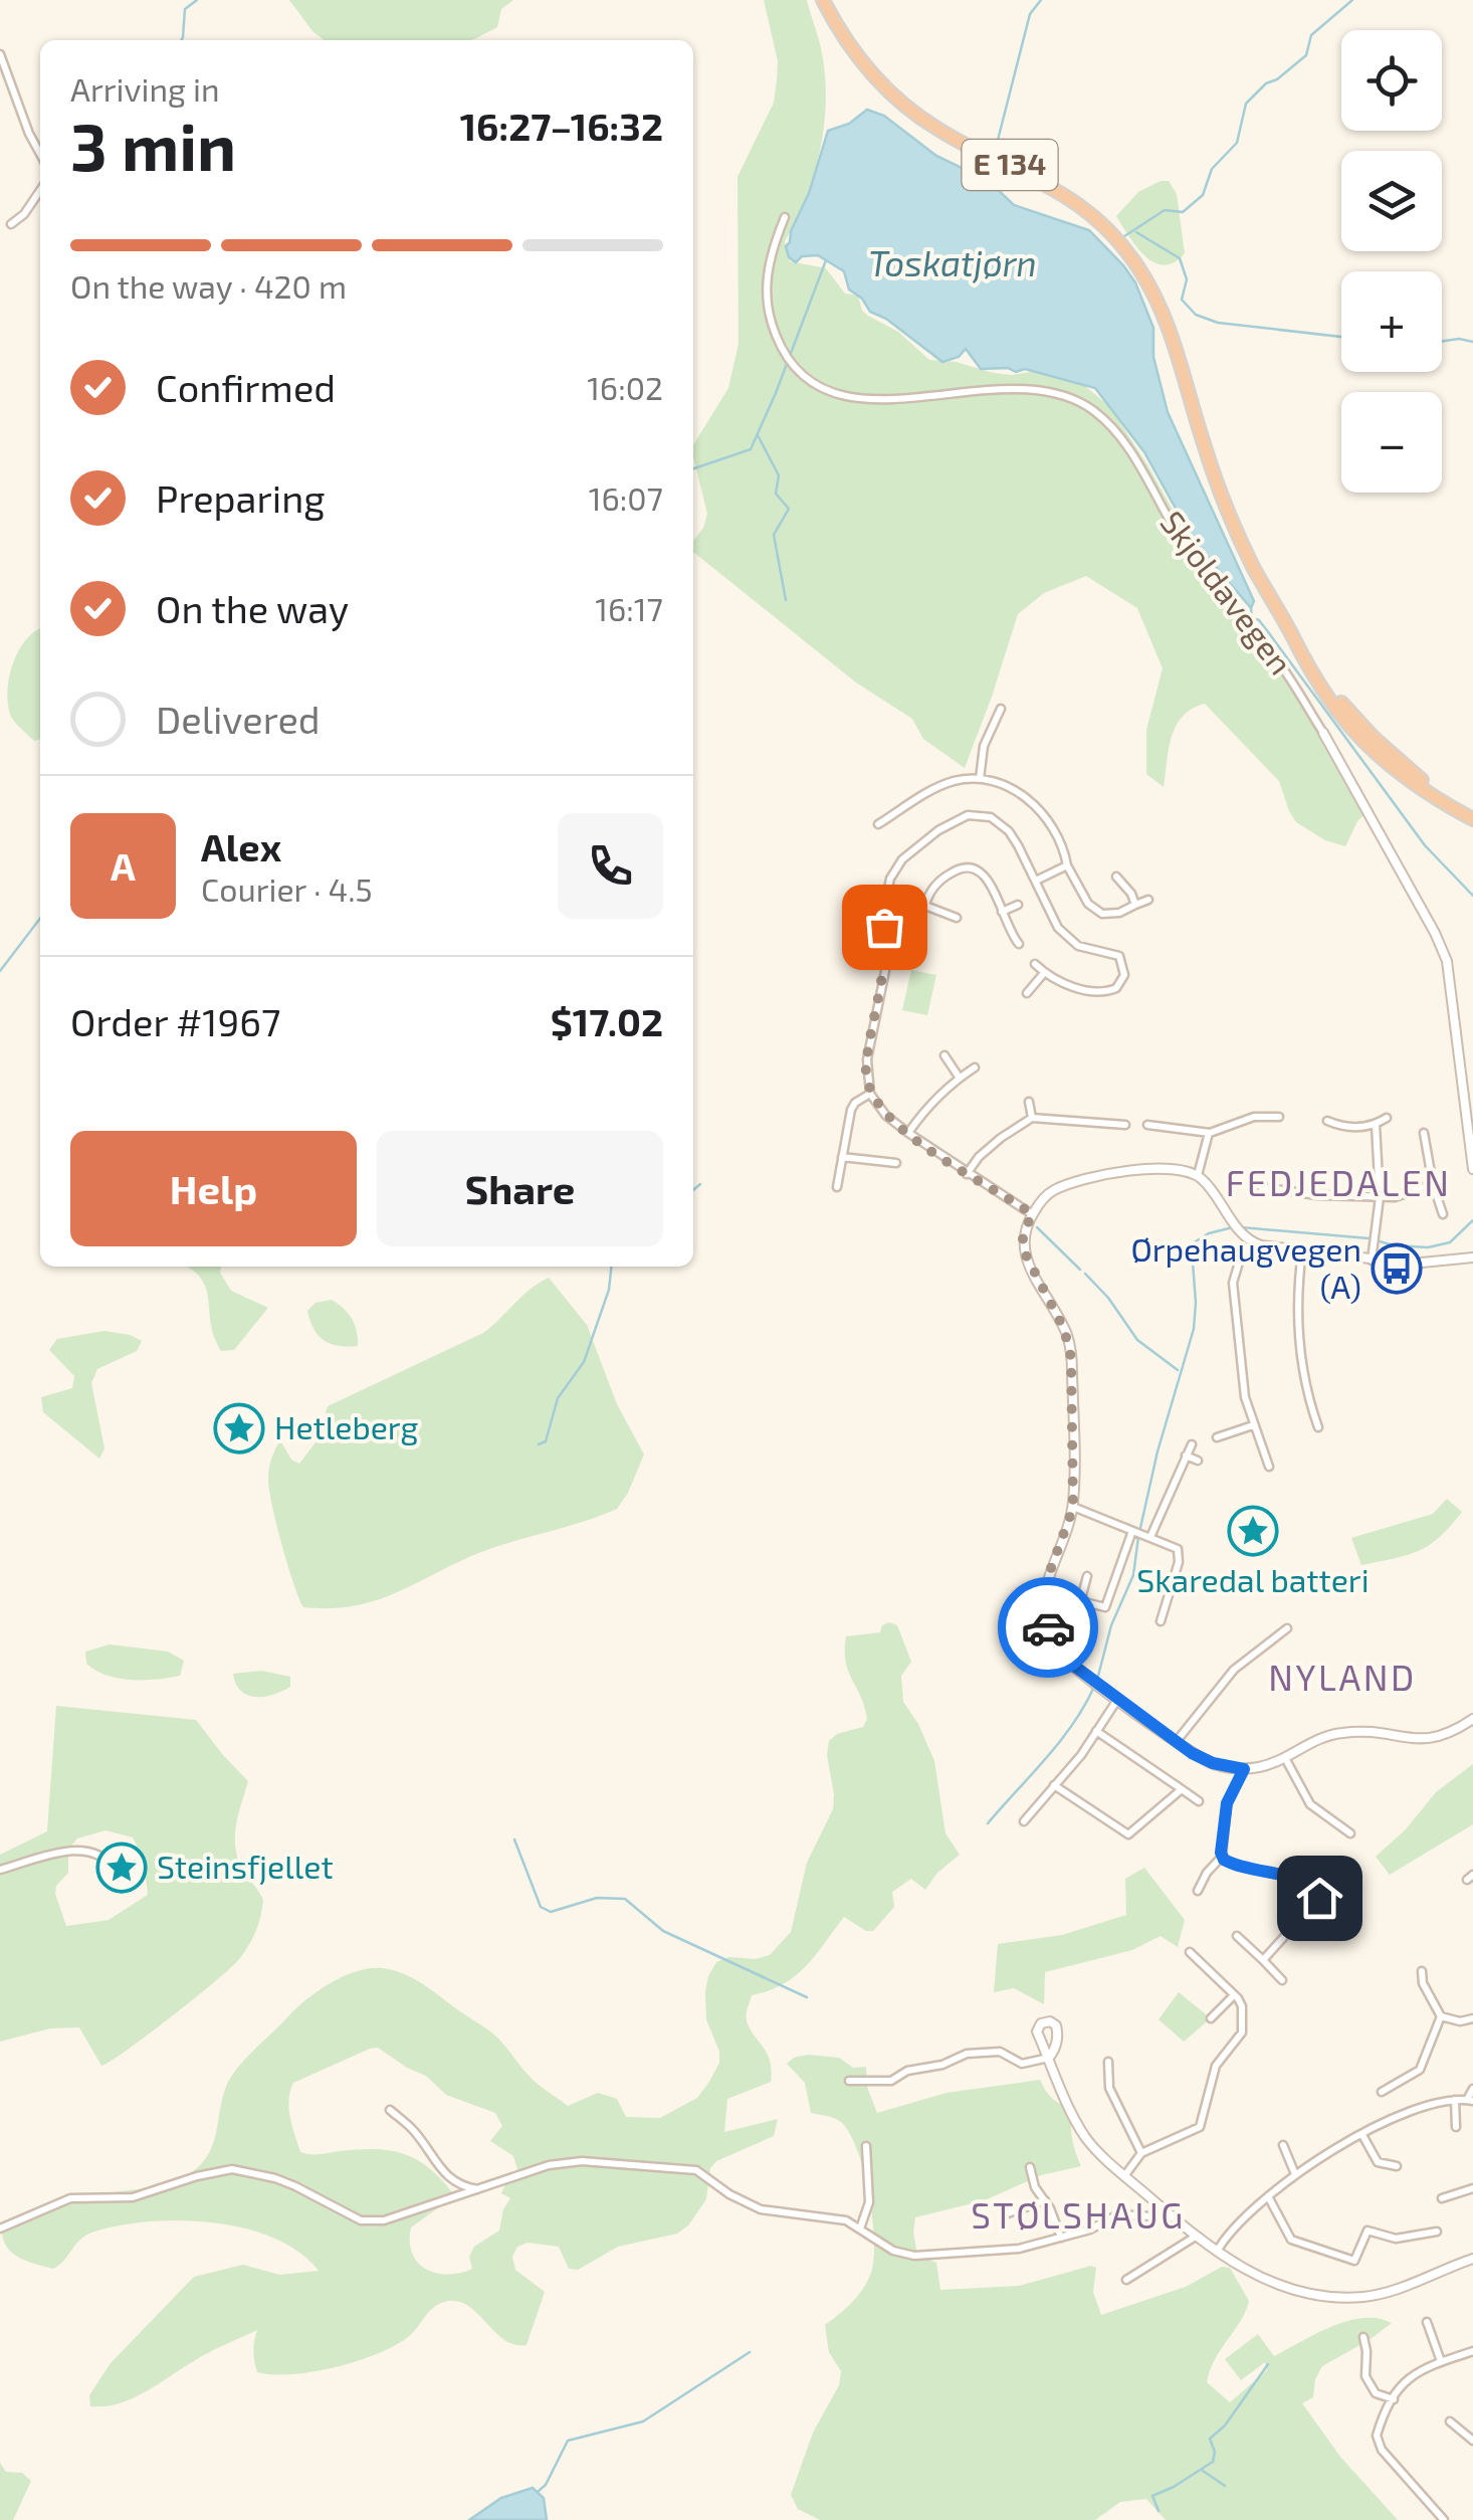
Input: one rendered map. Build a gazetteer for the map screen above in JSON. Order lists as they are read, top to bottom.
{
  "streets": {
    "highway": ["E 134"],
    "street": ["Skjoldavegen"]
  },
  "districts": ["FEDJEDALEN", "NYLAND", "STØLSHAUG"],
  "water": ["Toskatjørn"],
  "places": {
    "bus stop": ["Ørpehaugvegen (A)"],
    "place": ["Hetleberg", "Skaredal batteri", "Steinsfjellet"]
  },
  "page": {
    "map_buttons": ["+", "−"],
    "heading": ["3 min", "Arriving in", "16:27–16:32"],
    "panel": [
      "Alex",
      "Courier · 4.5",
      "Order #1967",
      "$17.02"
    ],
    "bar": "On the way · 420 m",
    "list": [
      ["Confirmed", "16:02"],
      ["Preparing", "16:07"],
      ["On the way", "16:17"],
      "Delivered"
    ],
    "round": "A",
    "buttons": ["Help", "Share"]
  }
}
